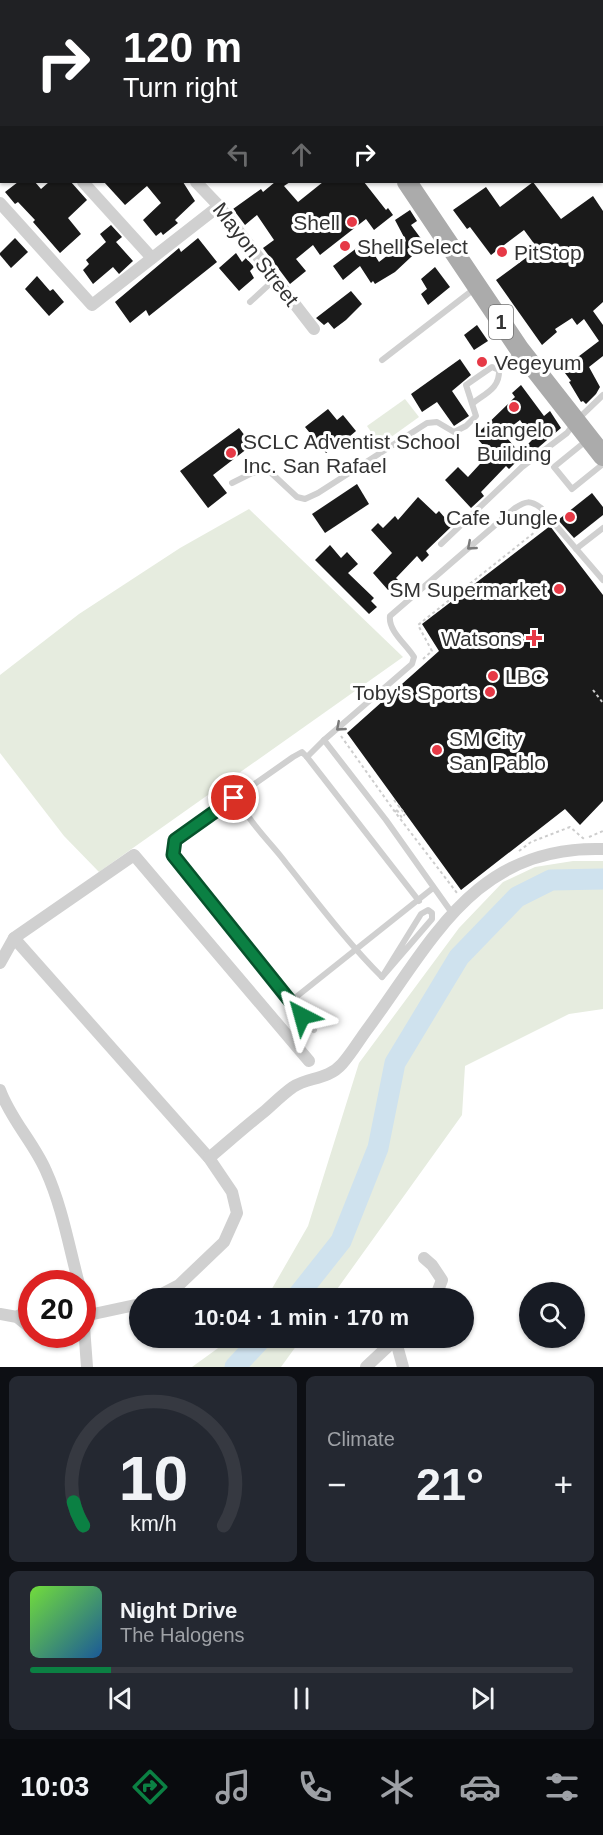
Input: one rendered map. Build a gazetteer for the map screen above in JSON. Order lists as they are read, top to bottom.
{
  "streets": {
    "main road": ["1"],
    "street": ["Mayon Street"]
  },
  "places": {
    "other": [
      "Shell",
      "Shell Select",
      "PitStop",
      "Vegeyum",
      "Liangelo Building",
      "SCLC Adventist School Inc. San Rafael",
      "Cafe Jungle",
      "SM Supermarket",
      "LBC",
      "Toby's Sports",
      "SM City San Pablo"
    ],
    "health": ["Watsons"]
  },
  "page": {
    "turn": ["120 m", "Turn right"],
    "limit": "20",
    "trip": "10:04 · 1 min · 170 m",
    "tile": "Climate",
    "heat": ["−", "21°", "+"],
    "song": ["Night Drive", "The Halogens"],
    "tabs": "10:03",
    "gauge": ["10", "km/h"]
  }
}
